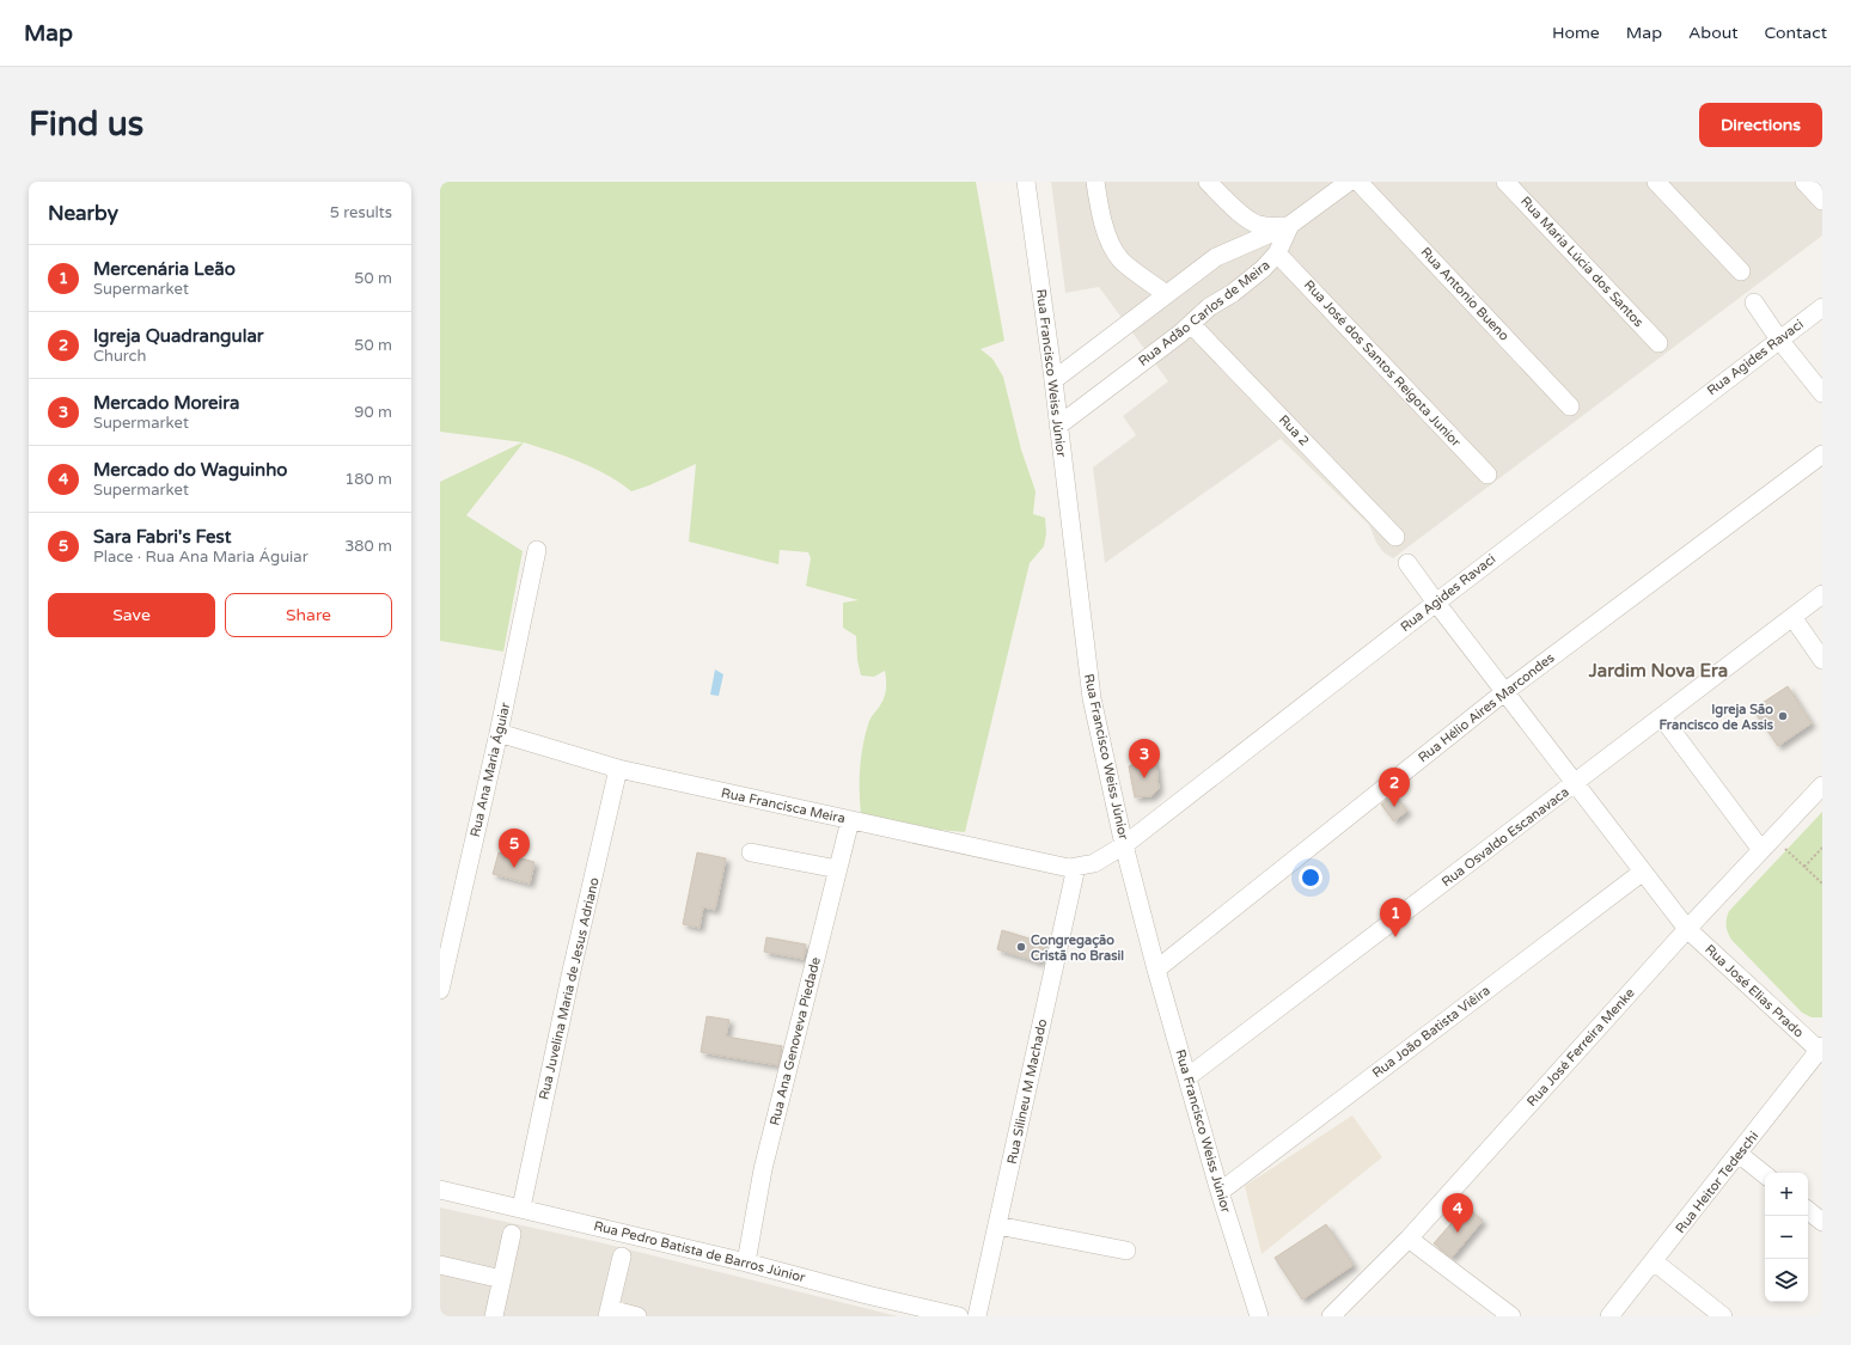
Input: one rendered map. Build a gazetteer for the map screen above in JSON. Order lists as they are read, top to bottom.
{
  "streets": {
    "street": [
      "Rua Maria Lúcia dos Santos",
      "Rua Antonio Bueno",
      "Rua Adão Carlos de Meira",
      "Rua Agides Ravaci",
      "Rua José dos Santos Reigota Junior",
      "Rua Francisco Weiss Júnior",
      "Rua 2",
      "Rua Hélio Aires Marcondes",
      "Rua Ana Maria Águiar",
      "Rua Francisca Meira",
      "Rua Osvaldo Escanavaca",
      "Rua Juvelina Maria de Jesus Adriano",
      "Rua José Elias Prado",
      "Rua João Batista Viêira",
      "Rua Ana Genoveva Piedade",
      "Rua José Ferreira Menke",
      "Rua Silineu M Machado",
      "Rua Heitor Tedeschi",
      "Rua Pedro Batista de Barros Júnior"
    ]
  },
  "crossings": [
    ["Rua Adão Carlos de Meira", "Rua José dos Santos Reigota Junior"],
    ["Rua Adão Carlos de Meira", "Rua Francisco Weiss Júnior"],
    ["Rua Adão Carlos de Meira", "Rua 2"],
    ["Rua Agides Ravaci", "Rua Francisco Weiss Júnior"],
    ["Rua Agides Ravaci", "Rua Francisca Meira"],
    ["Rua Agides Ravaci", "Rua José Elias Prado"],
    ["Rua Agides Ravaci", "Rua Silineu M Machado"],
    ["Rua Francisco Weiss Júnior", "Rua Hélio Aires Marcondes"],
    ["Rua Francisco Weiss Júnior", "Rua Osvaldo Escanavaca"],
    ["Rua Francisco Weiss Júnior", "Rua João Batista Viêira"],
    ["Rua Hélio Aires Marcondes", "Rua José Elias Prado"],
    ["Rua Ana Maria Águiar", "Rua Francisca Meira"],
    ["Rua Francisca Meira", "Rua Juvelina Maria de Jesus Adriano"],
    ["Rua Francisca Meira", "Rua Ana Genoveva Piedade"],
    ["Rua Francisca Meira", "Rua Silineu M Machado"],
    ["Rua Osvaldo Escanavaca", "Rua José Elias Prado"],
    ["Rua Juvelina Maria de Jesus Adriano", "Rua Pedro Batista de Barros Júnior"],
    ["Rua José Elias Prado", "Rua João Batista Viêira"],
    ["Rua José Elias Prado", "Rua José Ferreira Menke"],
    ["Rua José Elias Prado", "Rua Heitor Tedeschi"],
    ["Rua Ana Genoveva Piedade", "Rua Pedro Batista de Barros Júnior"]
  ],
  "districts": ["Jardim Nova Era"],
  "places": ["Igreja São Francisco de Assis", "Congregação Cristã no Brasil"],
  "page": {
    "header": "Map",
    "nav": [
      "Home",
      "Map",
      "About",
      "Contact"
    ],
    "buttons": [
      "Directions",
      ["Save", "Share"]
    ],
    "title": "Find us",
    "heading": ["Nearby", "5 results"],
    "list": [
      {
        "mark": "1",
        "name": "Mercenária Leão",
        "note": "Supermarket",
        "value": "50 m"
      },
      {
        "mark": "2",
        "name": "Igreja Quadrangular",
        "note": "Church",
        "value": "50 m"
      },
      {
        "mark": "3",
        "name": "Mercado Moreira",
        "note": "Supermarket",
        "value": "90 m"
      },
      {
        "mark": "4",
        "name": "Mercado do Waguinho",
        "note": "Supermarket",
        "value": "180 m"
      },
      {
        "mark": "5",
        "name": "Sara Fabri's Fest",
        "note": "Place · Rua Ana Maria Águiar",
        "value": "380 m"
      }
    ],
    "pins": [
      "3",
      "2",
      "5",
      "1",
      "4"
    ],
    "map_buttons": ["+", "−"]
  }
}
